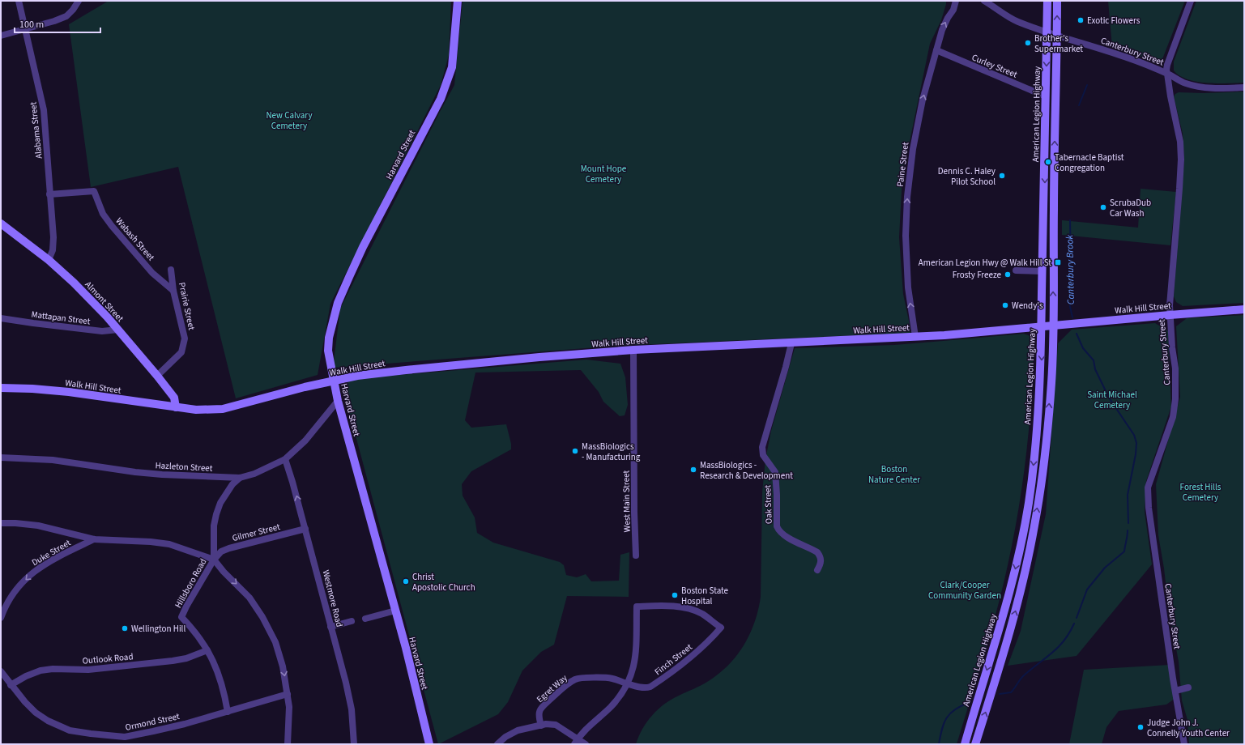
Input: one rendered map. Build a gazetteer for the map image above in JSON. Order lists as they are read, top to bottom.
{
  "streets": {
    "main road": [
      "American Legion Highway",
      "Harvard Street",
      "Almont Street",
      "Walk Hill Street"
    ],
    "street": [
      "Canterbury Street",
      "Curley Street",
      "Alabama Street",
      "Paine Street",
      "Wabash Street",
      "Prairie Street",
      "Mattapan Street",
      "Hazleton Street",
      "West Main Street",
      "Oak Street",
      "Gilmer Street",
      "Duke Street",
      "Hillsboro Road",
      "Westmore Road",
      "Outlook Road",
      "Finch Street",
      "Egret Way",
      "Ormond Street"
    ]
  },
  "crossings": [
    ["Canterbury Street", "American Legion Highway"],
    ["Canterbury Street", "Walk Hill Street"],
    ["Curley Street", "American Legion Highway"],
    ["Curley Street", "Paine Street"],
    ["American Legion Highway", "Walk Hill Street"],
    ["Alabama Street", "Wabash Street"],
    ["Alabama Street", "Almont Street"],
    ["Harvard Street", "Walk Hill Street"],
    ["Harvard Street", "Hazleton Street"],
    ["Paine Street", "Walk Hill Street"],
    ["Wabash Street", "Prairie Street"],
    ["Almont Street", "Prairie Street"],
    ["Almont Street", "Walk Hill Street"],
    ["Almont Street", "Mattapan Street"],
    ["Walk Hill Street", "West Main Street"],
    ["Walk Hill Street", "Oak Street"],
    ["Hazleton Street", "Hillsboro Road"],
    ["Hazleton Street", "Westmore Road"],
    ["Gilmer Street", "Hillsboro Road"],
    ["Gilmer Street", "Westmore Road"],
    ["Hillsboro Road", "Outlook Road"],
    ["Hillsboro Road", "Ormond Street"],
    ["Outlook Road", "Ormond Street"],
    ["Finch Street", "Egret Way"]
  ],
  "one_way": ["Paine Street", "Duke Street"],
  "water": ["Canterbury Brook"],
  "parks": [
    "New Calvary Cemetery",
    "Mount Hope Cemetery",
    "Saint Michael Cemetery",
    "Boston Nature Center",
    "Forest Hills Cemetery",
    "Clark/Cooper Community Garden"
  ],
  "places": {
    "other": [
      "Exotic Flowers",
      "Brother’s Supermarket",
      "Tabernacle Baptist Congregation",
      "Dennis C. Haley Pilot School",
      "ScrubaDub Car Wash",
      "Frosty Freeze",
      "Wendy's",
      "MassBiologics - Manufacturing",
      "MassBiologics - Research & Development",
      "Christ Apostolic Church",
      "Boston State Hospital",
      "Wellington Hill",
      "Judge John J. Connelly Youth Center"
    ],
    "transit": ["American Legion Hwy @ Walk Hill St"]
  },
  "scale_bar": "100 m"
}
